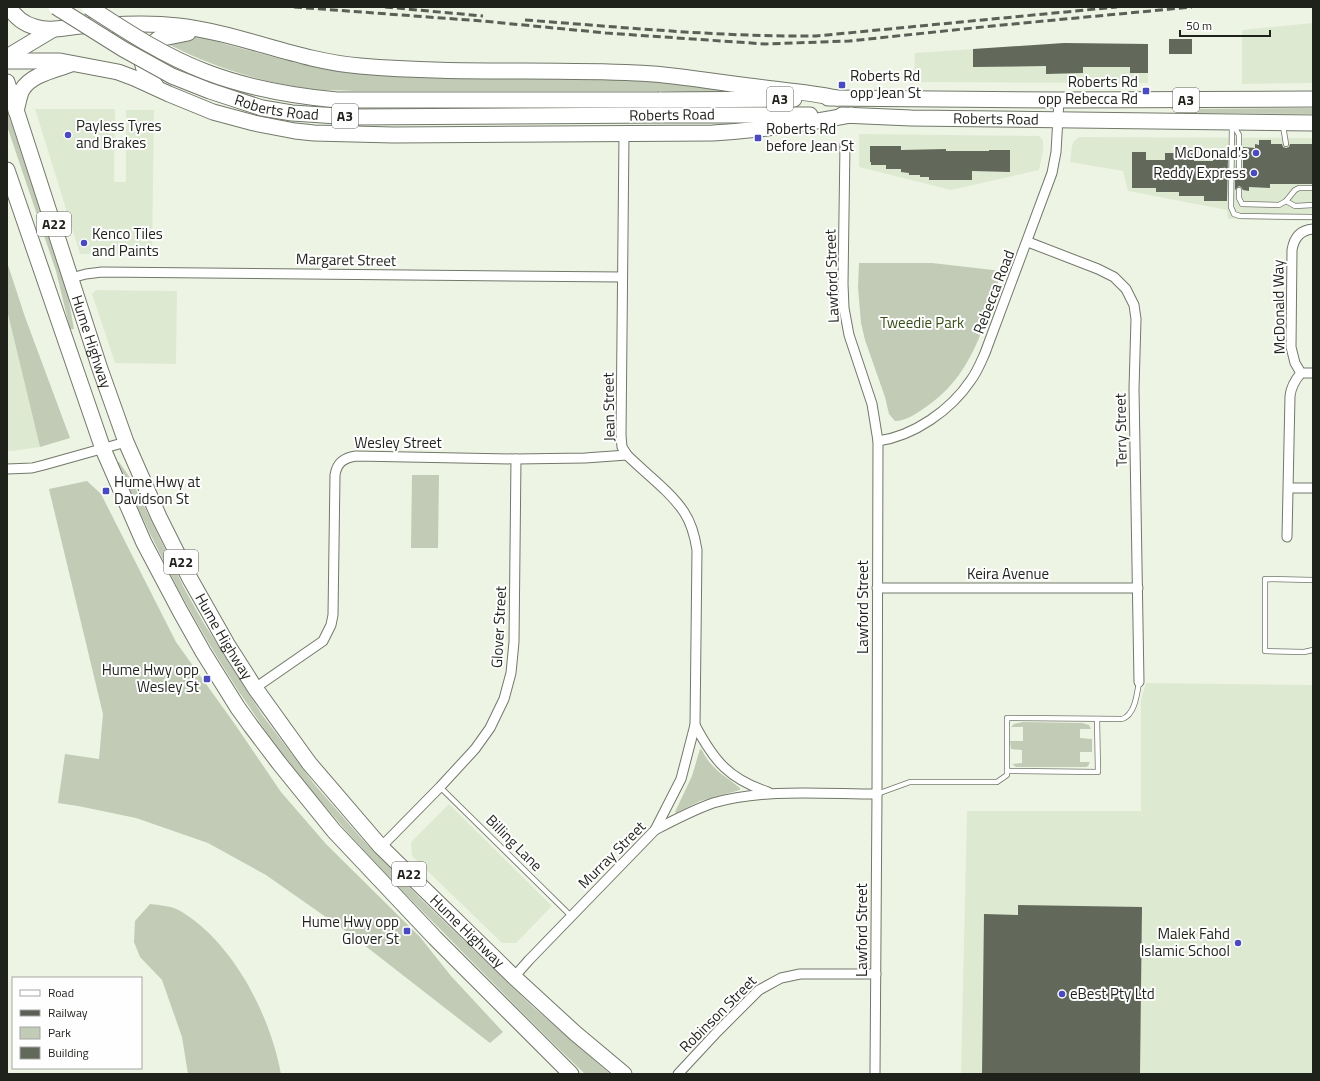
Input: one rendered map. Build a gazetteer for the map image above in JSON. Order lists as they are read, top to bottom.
{
  "streets": {
    "highway": [
      "A3",
      "Roberts Road",
      "A22",
      "Hume Highway"
    ],
    "street": [
      "Margaret Street",
      "Lawford Street",
      "Rebecca Road",
      "McDonald Way",
      "Jean Street",
      "Terry Street",
      "Wesley Street",
      "Keira Avenue",
      "Glover Street",
      "Murray Street",
      "Robinson Street"
    ],
    "lane": ["Billing Lane"]
  },
  "crossings": [
    ["Roberts Road", "Rebecca Road"],
    ["Margaret Street", "Hume Highway"],
    ["Margaret Street", "Jean Street"],
    ["Lawford Street", "Rebecca Road"],
    ["Lawford Street", "Keira Avenue"],
    ["Lawford Street", "Murray Street"],
    ["Lawford Street", "Robinson Street"],
    ["Rebecca Road", "Terry Street"],
    ["Hume Highway", "Wesley Street"],
    ["Hume Highway", "Glover Street"],
    ["Hume Highway", "Murray Street"],
    ["Jean Street", "Wesley Street"],
    ["Jean Street", "Murray Street"],
    ["Terry Street", "Keira Avenue"],
    ["Wesley Street", "Glover Street"],
    ["Glover Street", "Billing Lane"],
    ["Billing Lane", "Murray Street"]
  ],
  "parks": ["Tweedie Park"],
  "places": {
    "transit": [
      "Roberts Rd opp Jean St",
      "Roberts Rd opp Rebecca Rd",
      "Roberts Rd before Jean St",
      "Hume Hwy at Davidson St",
      "Hume Hwy opp Wesley St",
      "Hume Hwy opp Glover St"
    ],
    "other": [
      "Payless Tyres and Brakes",
      "McDonald's",
      "Reddy Express",
      "Kenco Tiles and Paints",
      "Malek Fahd Islamic School",
      "eBest Pty Ltd"
    ]
  },
  "legend": [
    "Road",
    "Railway",
    "Park",
    "Building"
  ],
  "scale_bar": "50 m"
}
